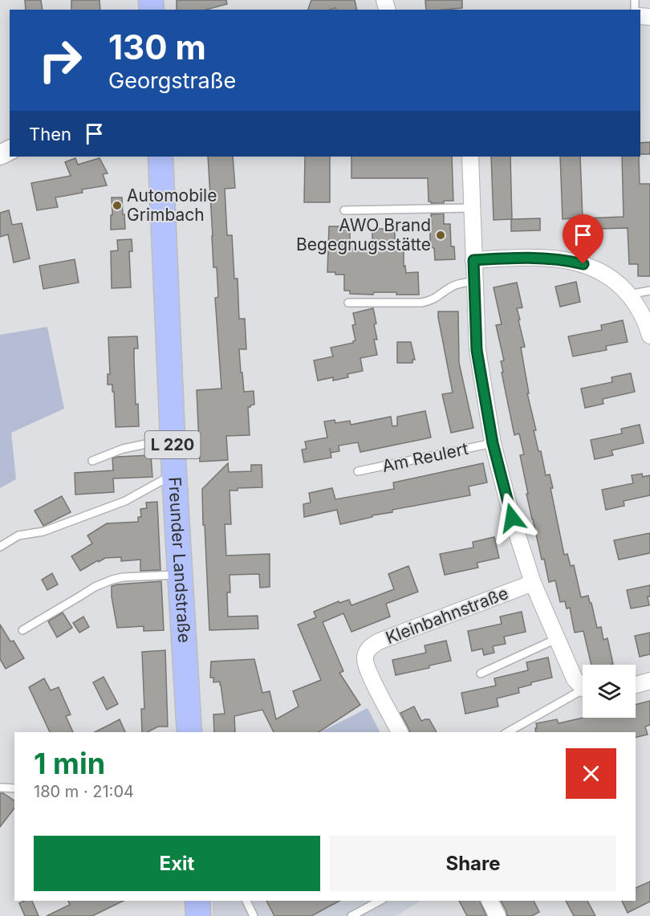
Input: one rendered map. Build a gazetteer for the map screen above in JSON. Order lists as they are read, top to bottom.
{
  "streets": {
    "main road": ["L 220", "Freunder Landstraße"],
    "street": ["Kleinbahnstraße"],
    "lane": ["Am Reulert"]
  },
  "places": ["Automobile Grimbach", "AWO Brand Begegnugsstätte"],
  "page": {
    "turn": ["130 m", "Georgstraße"],
    "then": "Then",
    "heading": ["1 min", "180 m · 21:04"],
    "buttons": ["Exit", "Share"]
  }
}
